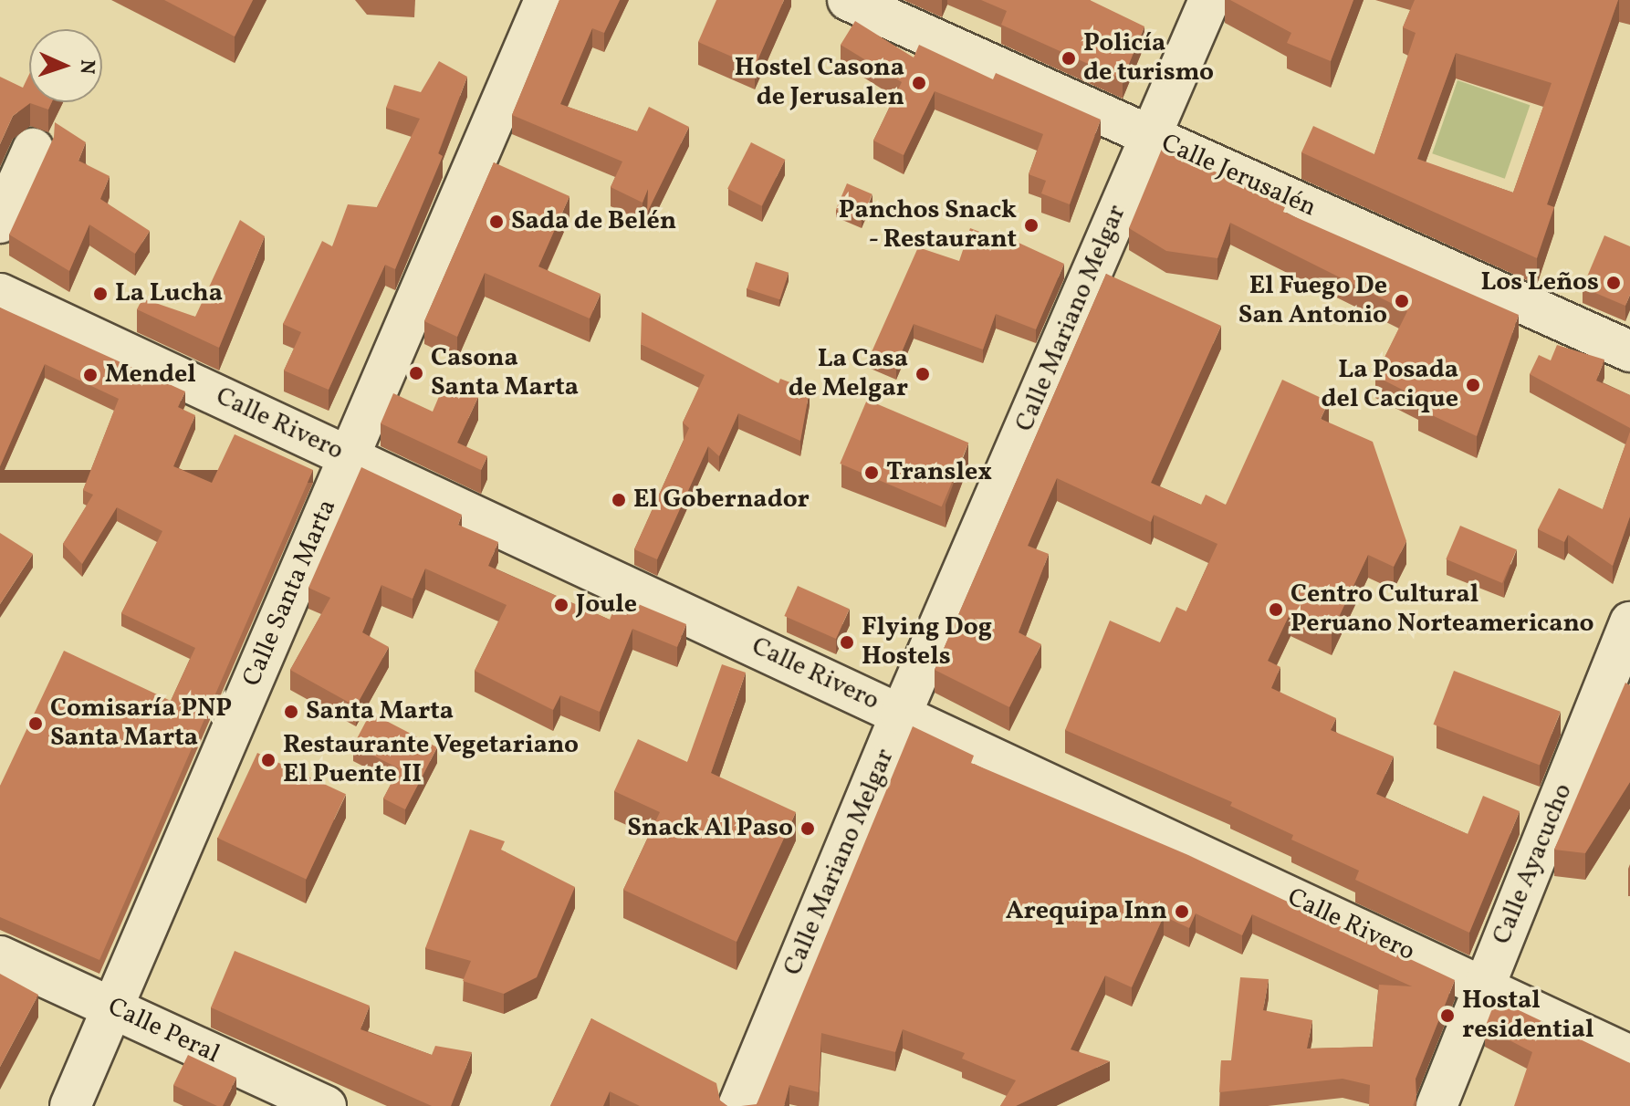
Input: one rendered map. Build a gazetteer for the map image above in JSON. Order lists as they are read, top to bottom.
{
  "streets": {
    "street": [
      "Calle Jerusalén",
      "Calle Mariano Melgar",
      "Calle Rivero",
      "Calle Santa Marta",
      "Calle Ayacucho",
      "Calle Peral"
    ]
  },
  "crossings": [
    ["Calle Jerusalén", "Calle Mariano Melgar"],
    ["Calle Mariano Melgar", "Calle Rivero"],
    ["Calle Rivero", "Calle Santa Marta"],
    ["Calle Rivero", "Calle Ayacucho"],
    ["Calle Santa Marta", "Calle Peral"]
  ],
  "places": [
    "Policía de turismo",
    "Hostel Casona de Jerusalen",
    "Sada de Belén",
    "Panchos Snack - Restaurant",
    "Los Leños",
    "La Lucha",
    "El Fuego De San Antonio",
    "Casona Santa Marta",
    "La Casa de Melgar",
    "Mendel",
    "La Posada del Cacique",
    "Translex",
    "El Gobernador",
    "Joule",
    "Centro Cultural Peruano Norteamericano",
    "Flying Dog Hostels",
    "Santa Marta",
    "Comisaría PNP Santa Marta",
    "Restaurante Vegetariano El Puente II",
    "Snack Al Paso",
    "Arequipa Inn",
    "Hostal residential"
  ],
  "north": "right"
}
